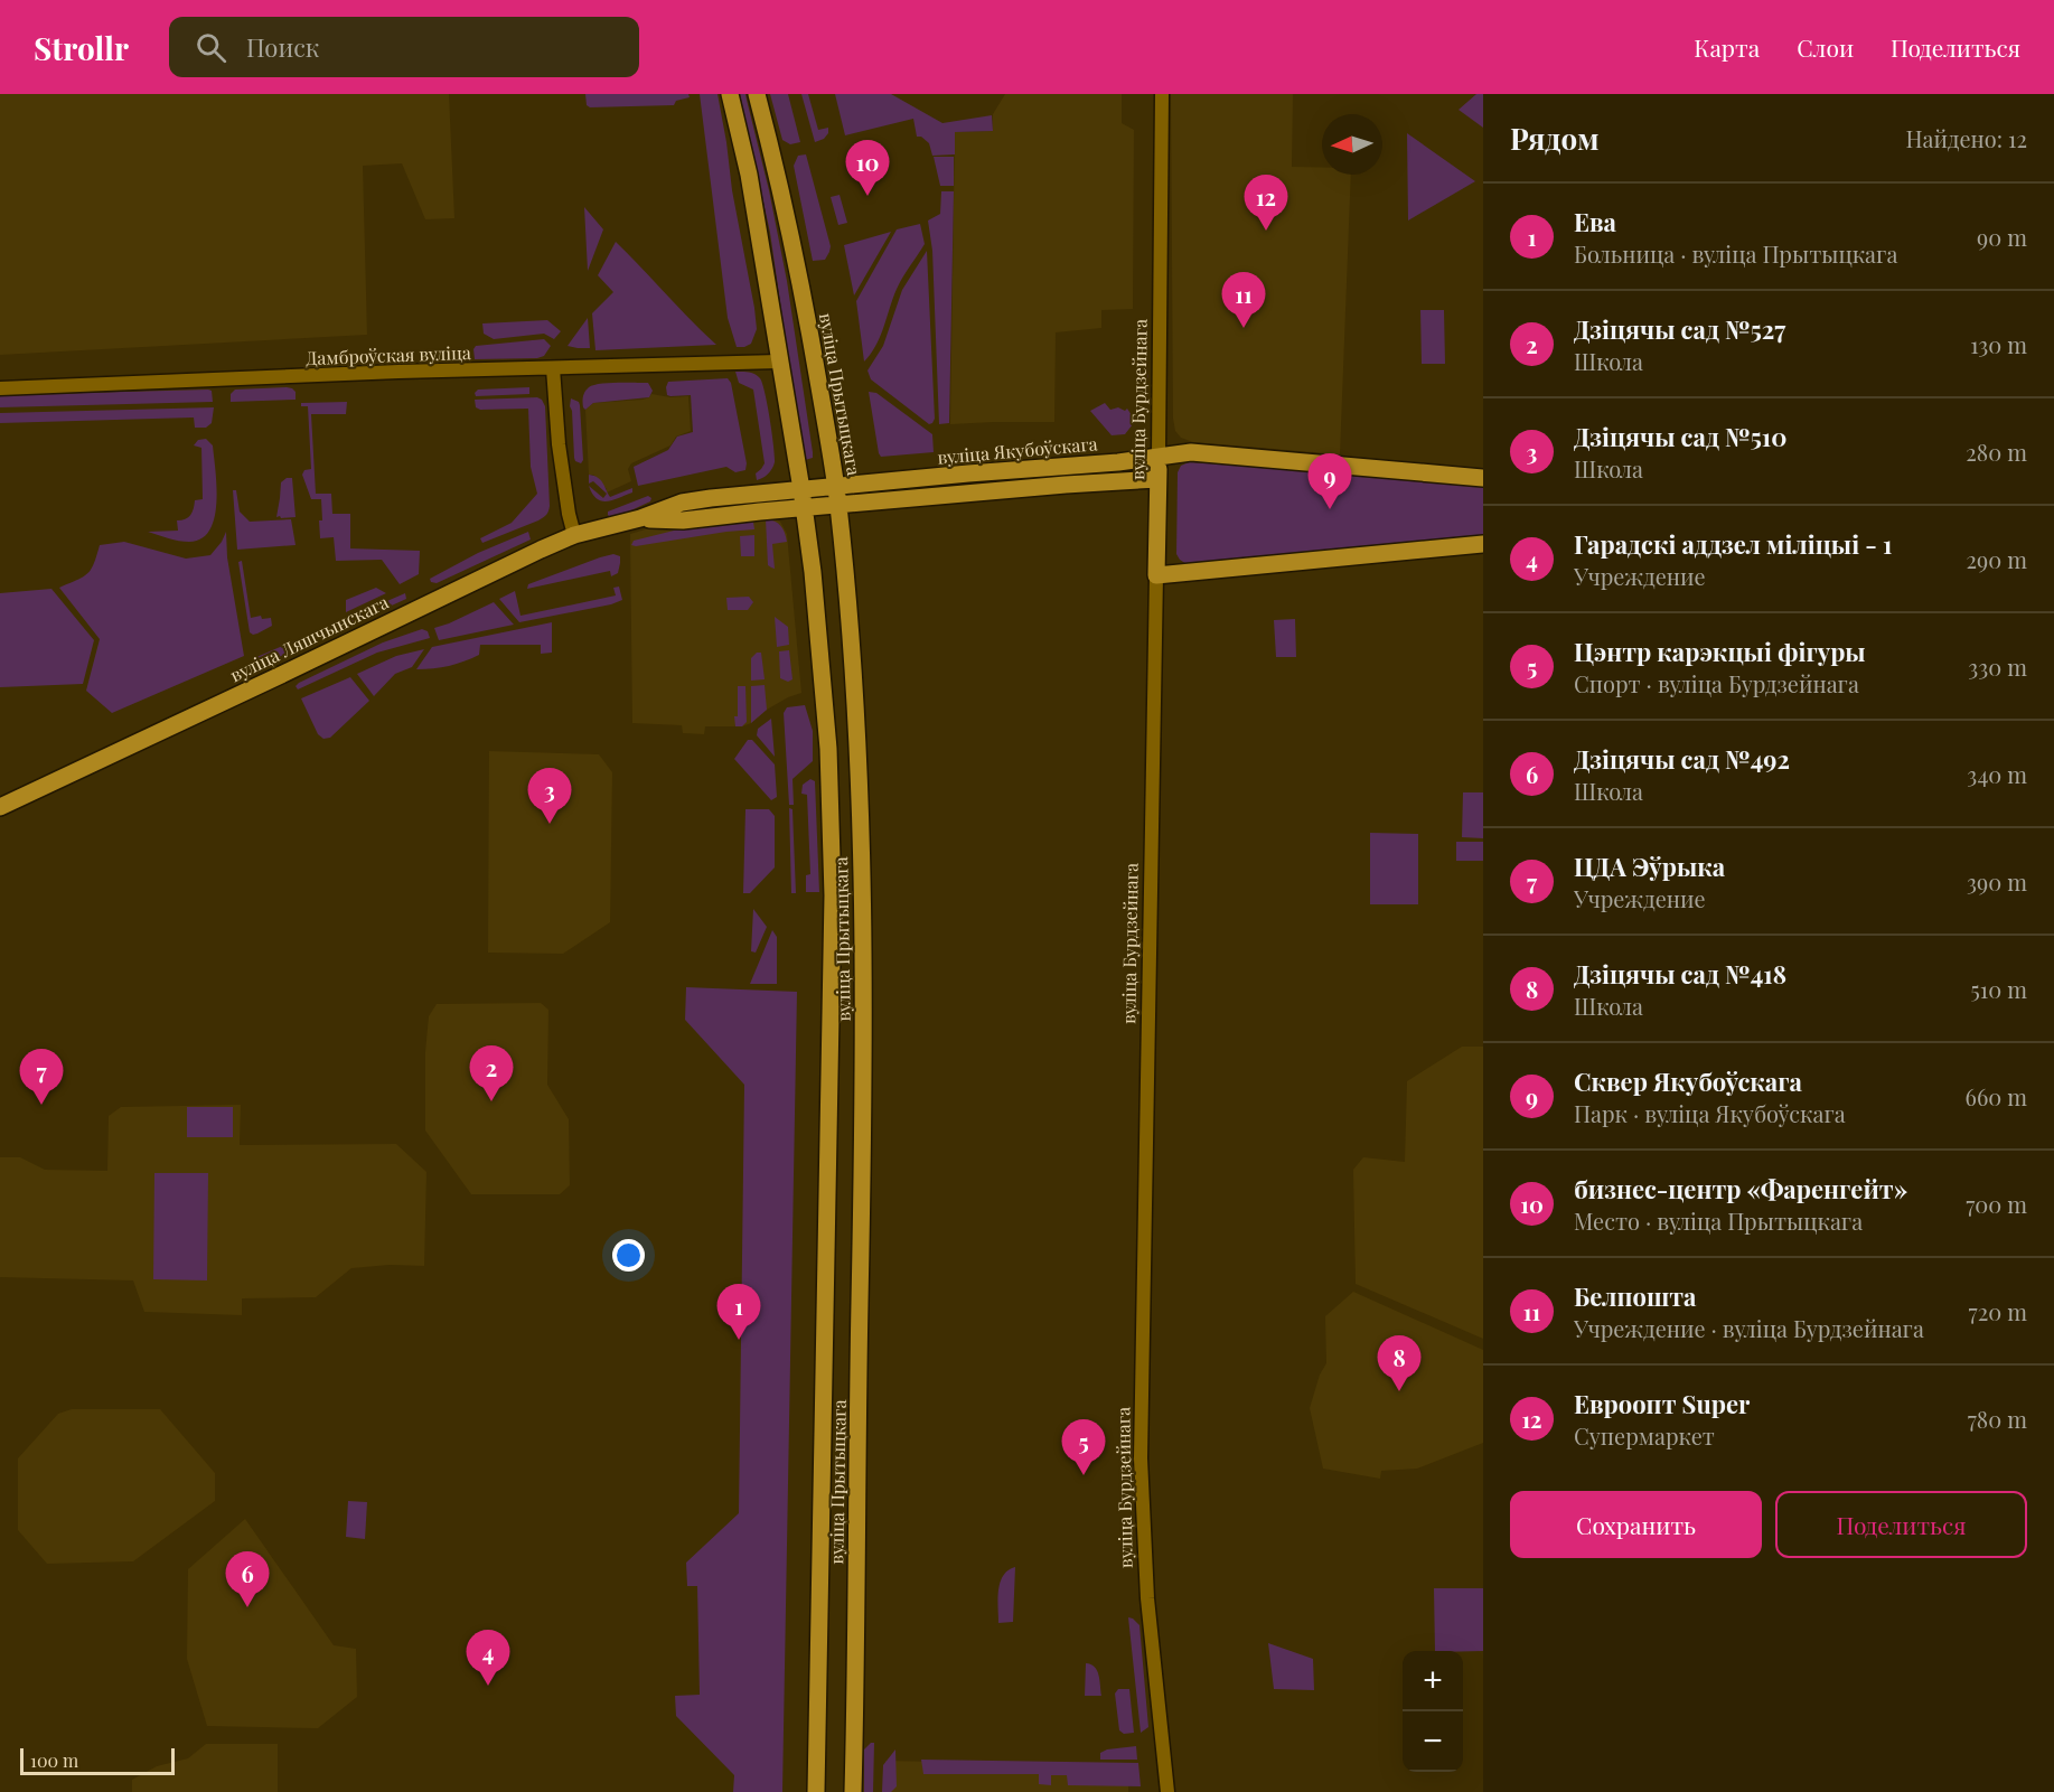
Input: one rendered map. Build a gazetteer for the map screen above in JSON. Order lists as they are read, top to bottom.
{
  "streets": {
    "main road": [
      "вуліца Прытыцкага",
      "вуліца Бурдзейнага",
      "вуліца Якубоўскага",
      "вуліца Ляшчынскага"
    ],
    "street": ["Дамброўская вуліца"]
  },
  "crossings": [
    ["Дамброўская вуліца", "вуліца Прытыцкага"],
    ["вуліца Прытыцкага", "вуліца Якубоўскага"],
    ["вуліца Прытыцкага", "вуліца Ляшчынскага"],
    ["вуліца Бурдзейнага", "вуліца Якубоўскага"],
    ["вуліца Якубоўскага", "вуліца Ляшчынскага"]
  ],
  "scale_bar": "100 m",
  "north": "left",
  "page": {
    "header": "Strollr",
    "search": "Поиск",
    "nav": ["Карта", "Слои", "Поделиться"],
    "heading": ["Рядом", "Найдено: 12"],
    "pins": [
      "10",
      "12",
      "11",
      "9",
      "3",
      "2",
      "7",
      "1",
      "8",
      "5",
      "6",
      "4"
    ],
    "list": [
      {
        "mark": "1",
        "name": "Ева",
        "note": "Больница · вуліца Прытыцкага",
        "value": "90 m"
      },
      {
        "mark": "2",
        "name": "Дзіцячы сад №527",
        "note": "Школа",
        "value": "130 m"
      },
      {
        "mark": "3",
        "name": "Дзіцячы сад №510",
        "note": "Школа",
        "value": "280 m"
      },
      {
        "mark": "4",
        "name": "Гарадскі аддзел міліцыі - 1",
        "note": "Учреждение",
        "value": "290 m"
      },
      {
        "mark": "5",
        "name": "Цэнтр карэкцыі фігуры",
        "note": "Спорт · вуліца Бурдзейнага",
        "value": "330 m"
      },
      {
        "mark": "6",
        "name": "Дзіцячы сад №492",
        "note": "Школа",
        "value": "340 m"
      },
      {
        "mark": "7",
        "name": "ЦДА Эўрыка",
        "note": "Учреждение",
        "value": "390 m"
      },
      {
        "mark": "8",
        "name": "Дзіцячы сад №418",
        "note": "Школа",
        "value": "510 m"
      },
      {
        "mark": "9",
        "name": "Сквер Якубоўскага",
        "note": "Парк · вуліца Якубоўскага",
        "value": "660 m"
      },
      {
        "mark": "10",
        "name": "бизнес-центр «Фаренгейт»",
        "note": "Место · вуліца Прытыцкага",
        "value": "700 m"
      },
      {
        "mark": "11",
        "name": "Белпошта",
        "note": "Учреждение · вуліца Бурдзейнага",
        "value": "720 m"
      },
      {
        "mark": "12",
        "name": "Евроопт Super",
        "note": "Супермаркет",
        "value": "780 m"
      }
    ],
    "buttons": ["Сохранить", "Поделиться"],
    "map_buttons": ["+", "−"],
    "scale": "100 m"
  }
}
